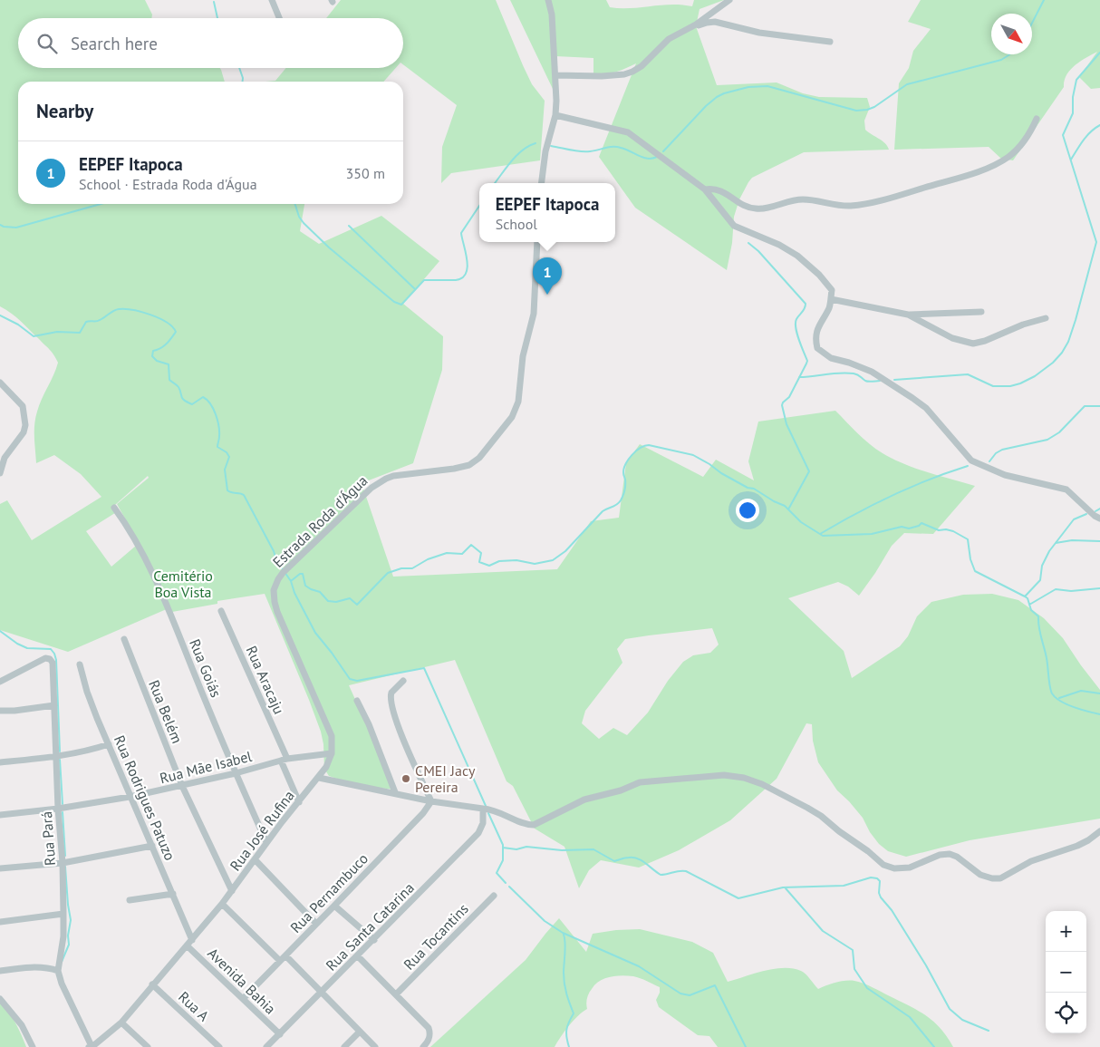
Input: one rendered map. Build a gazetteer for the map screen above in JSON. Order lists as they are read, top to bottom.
{
  "streets": {
    "street": [
      "Estrada Roda d'Água",
      "Rua Goiás",
      "Rua Aracaju",
      "Rua Belém",
      "Rua Mãe Isabel",
      "Rua Rodrigues Patuzo",
      "Rua José Rufina",
      "Rua Pará",
      "Rua Pernambuco",
      "Rua Santa Catarina",
      "Rua Tocantins",
      "Avenida Bahia",
      "Rua A"
    ]
  },
  "crossings": [
    ["Estrada Roda d'Água", "Rua Mãe Isabel"],
    ["Estrada Roda d'Água", "Rua José Rufina"],
    ["Rua Goiás", "Rua Mãe Isabel"],
    ["Rua Goiás", "Rua José Rufina"],
    ["Rua Aracaju", "Rua Mãe Isabel"],
    ["Rua Belém", "Rua Mãe Isabel"],
    ["Rua Belém", "Rua José Rufina"],
    ["Rua Mãe Isabel", "Rua Rodrigues Patuzo"],
    ["Rua Mãe Isabel", "Rua José Rufina"],
    ["Rua Mãe Isabel", "Rua Pará"],
    ["Rua Rodrigues Patuzo", "Rua José Rufina"],
    ["Rua José Rufina", "Avenida Bahia"],
    ["Rua José Rufina", "Rua A"],
    ["Rua Pernambuco", "Avenida Bahia"],
    ["Rua Santa Catarina", "Avenida Bahia"]
  ],
  "parks": ["Cemitério Boa Vista"],
  "places": ["CMEI Jacy Pereira"],
  "north": "bottom right",
  "page": {
    "search": "Search here",
    "heading": "Nearby",
    "list": [
      {
        "mark": "1",
        "name": "EEPEF Itapoca",
        "note": "School · Estrada Roda d'Água",
        "value": "350 m"
      }
    ],
    "popup": ["EEPEF Itapoca", "School"],
    "pins": "1",
    "map_buttons": ["+", "−"]
  }
}
